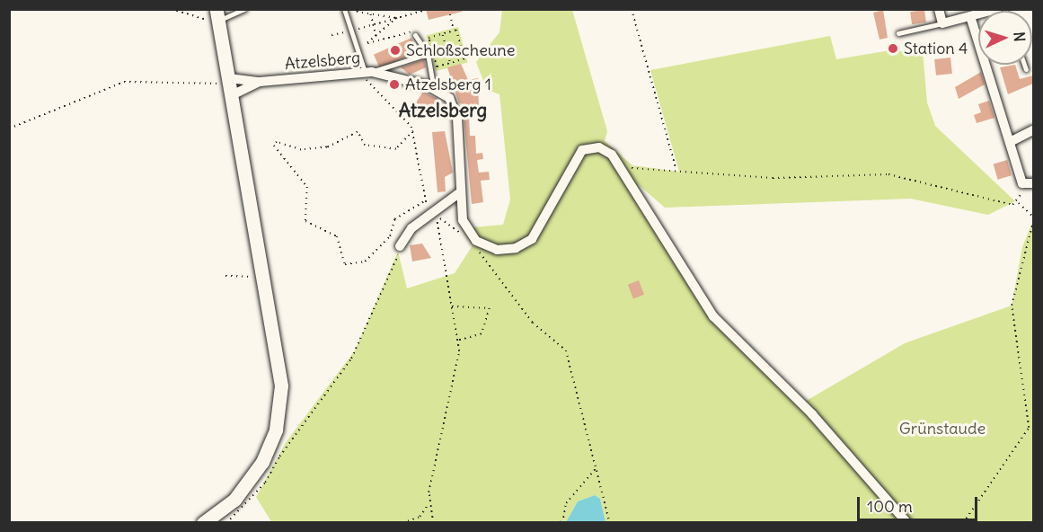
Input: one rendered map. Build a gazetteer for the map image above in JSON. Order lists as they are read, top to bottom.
{
  "streets": {
    "street": ["Atzelsberg"]
  },
  "districts": ["Atzelsberg"],
  "parks": ["Grünstaude"],
  "places": ["Station 4", "Schloßscheune", "Atzelsberg 1"],
  "scale_bar": "100 m",
  "north": "right"
}
